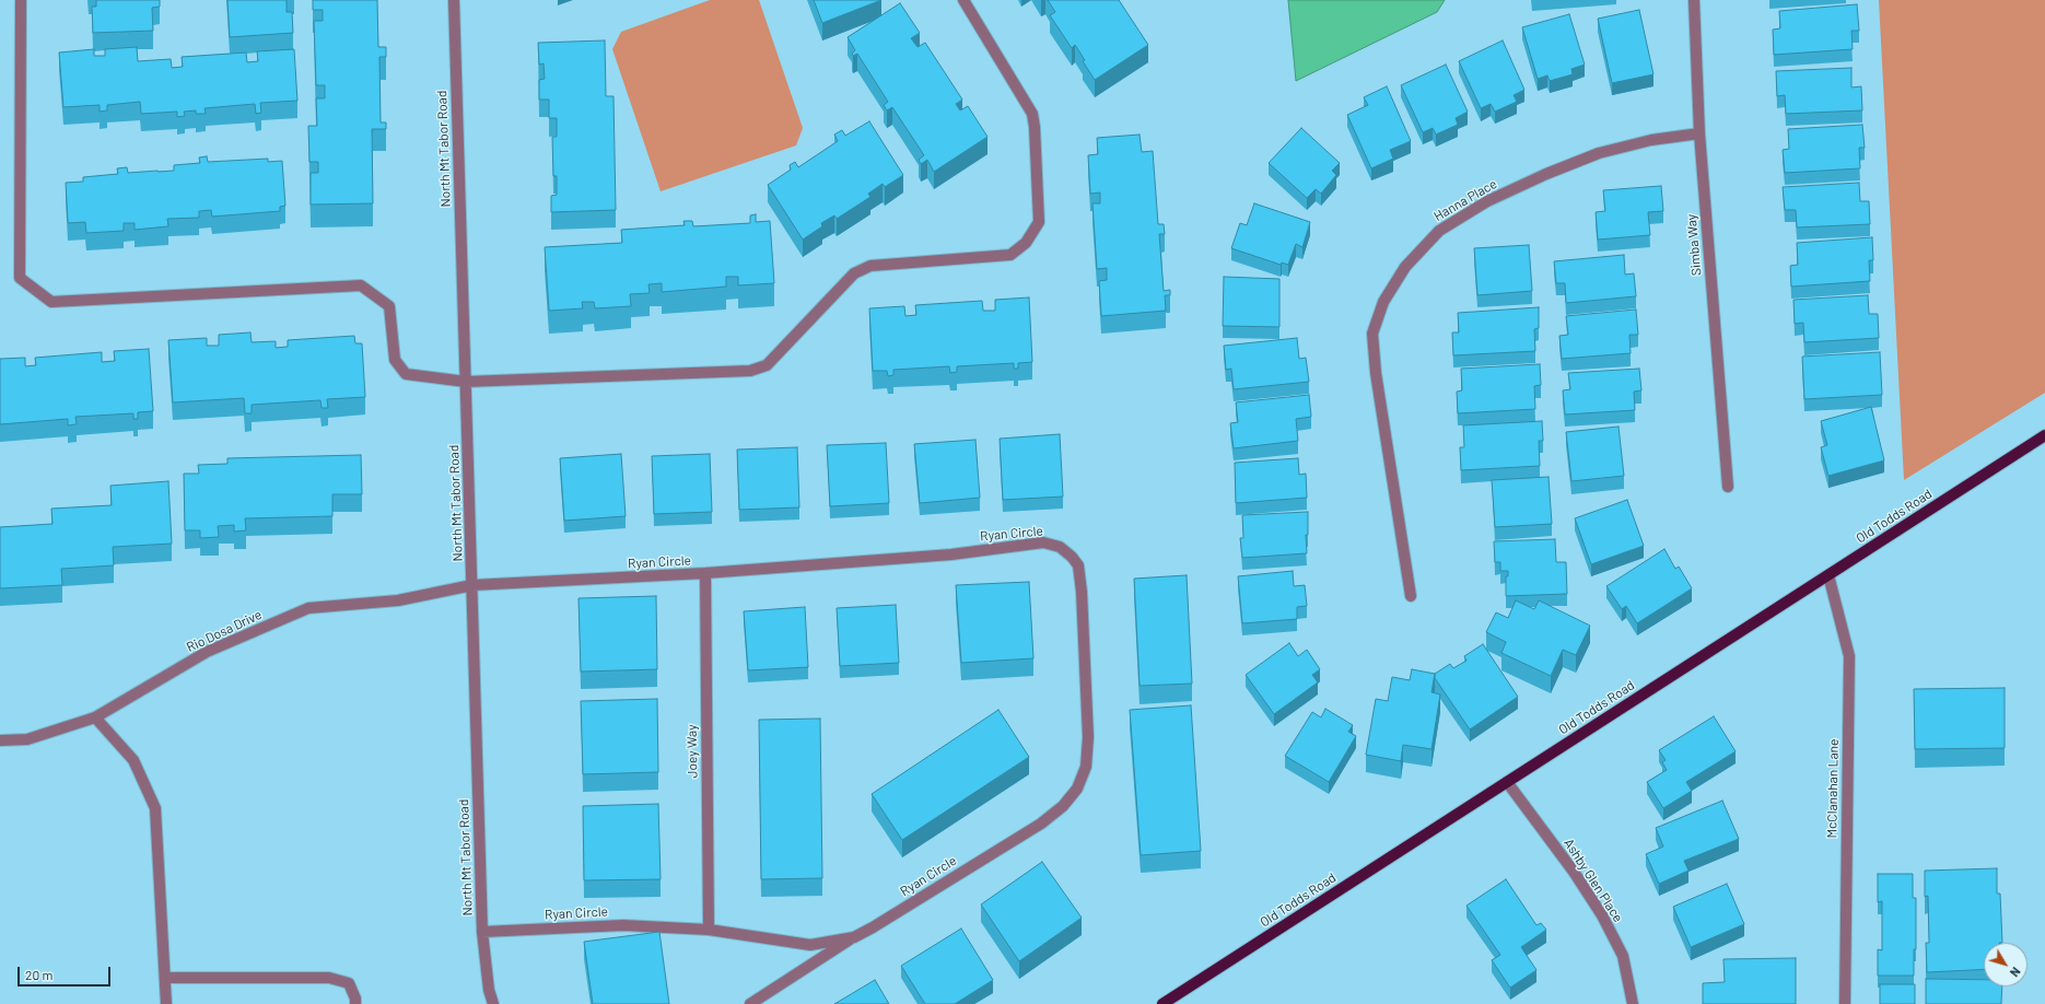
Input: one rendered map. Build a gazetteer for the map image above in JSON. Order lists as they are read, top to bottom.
{
  "streets": {
    "main road": ["Old Todds Road"],
    "street": [
      "North Mt Tabor Road",
      "Hanna Place",
      "Simba Way",
      "Ryan Circle",
      "Rio Dosa Drive",
      "Joey Way",
      "McClanahan Lane",
      "Ashby Glen Place"
    ]
  },
  "crossings": [
    ["North Mt Tabor Road", "Ryan Circle"],
    ["North Mt Tabor Road", "Rio Dosa Drive"],
    ["Hanna Place", "Simba Way"],
    ["Old Todds Road", "McClanahan Lane"],
    ["Old Todds Road", "Ashby Glen Place"],
    ["Ryan Circle", "Rio Dosa Drive"],
    ["Ryan Circle", "Joey Way"]
  ],
  "scale_bar": "20 m",
  "north": "bottom right"
}
